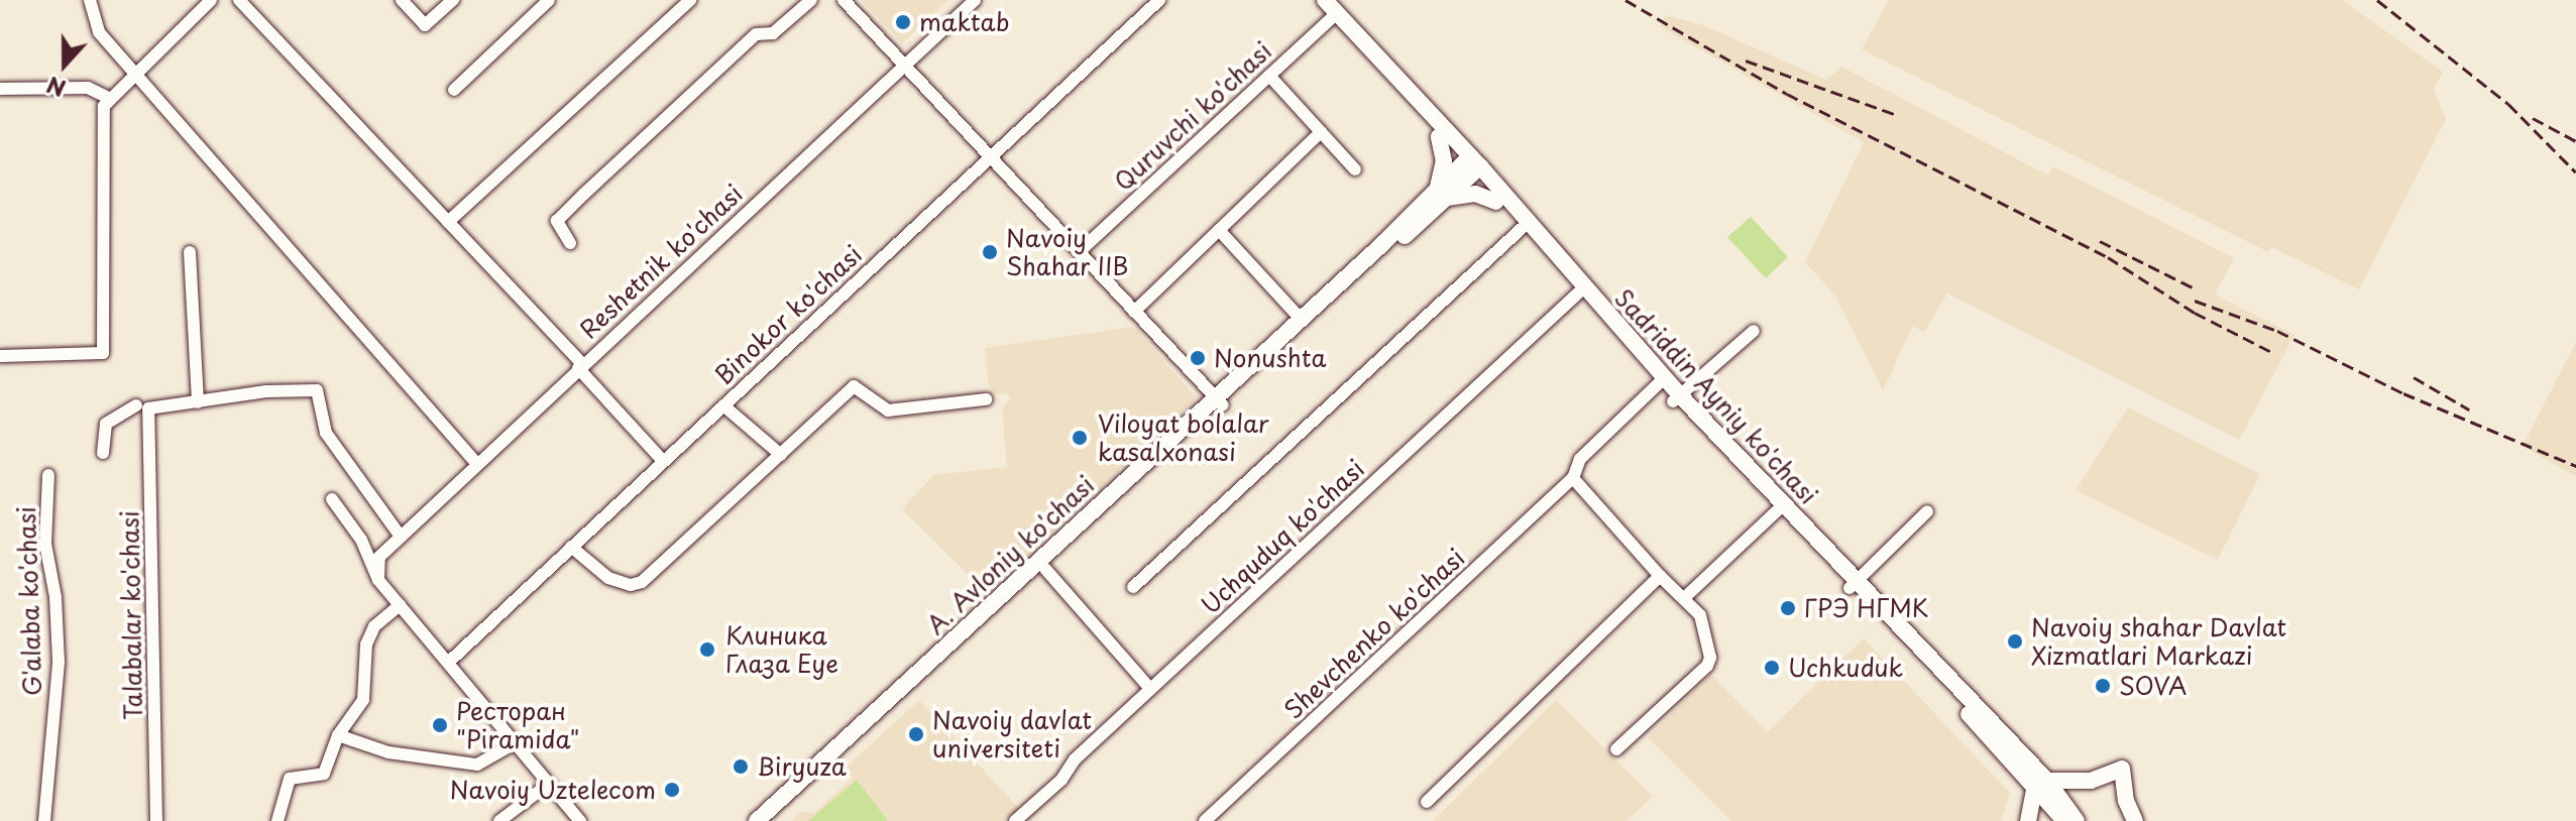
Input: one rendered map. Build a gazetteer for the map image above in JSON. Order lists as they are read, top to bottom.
{
  "streets": {
    "main road": ["Sadriddin Ayniy ko'chasi", "A. Avloniy ko'chasi"],
    "street": [
      "Quruvchi ko'chasi",
      "Reshetnik ko'chasi",
      "Binokor ko'chasi",
      "Uchquduq ko'chasi",
      "G'alaba ko'chasi",
      "Talabalar ko'chasi",
      "Shevchenko ko'chasi"
    ]
  },
  "crossings": [
    ["Quruvchi ko'chasi", "Sadriddin Ayniy ko'chasi"],
    ["Sadriddin Ayniy ko'chasi", "Uchquduq ko'chasi"],
    ["Sadriddin Ayniy ko'chasi", "A. Avloniy ko'chasi"],
    ["Sadriddin Ayniy ko'chasi", "Shevchenko ko'chasi"]
  ],
  "places": [
    "maktab",
    "Navoiy Shahar IIB",
    "Nonushta",
    "Viloyat bolalar kasalxonasi",
    "ГРЭ НГМК",
    "Navoiy shahar Davlat Xizmatlari Markazi",
    "Клиника Глаза Eye",
    "Uchkuduk",
    "SOVA",
    "Ресторан \"Piramida\"",
    "Navoiy davlat universiteti",
    "Biryuza",
    "Navoiy Uztelecom"
  ],
  "north": "bottom"
}
